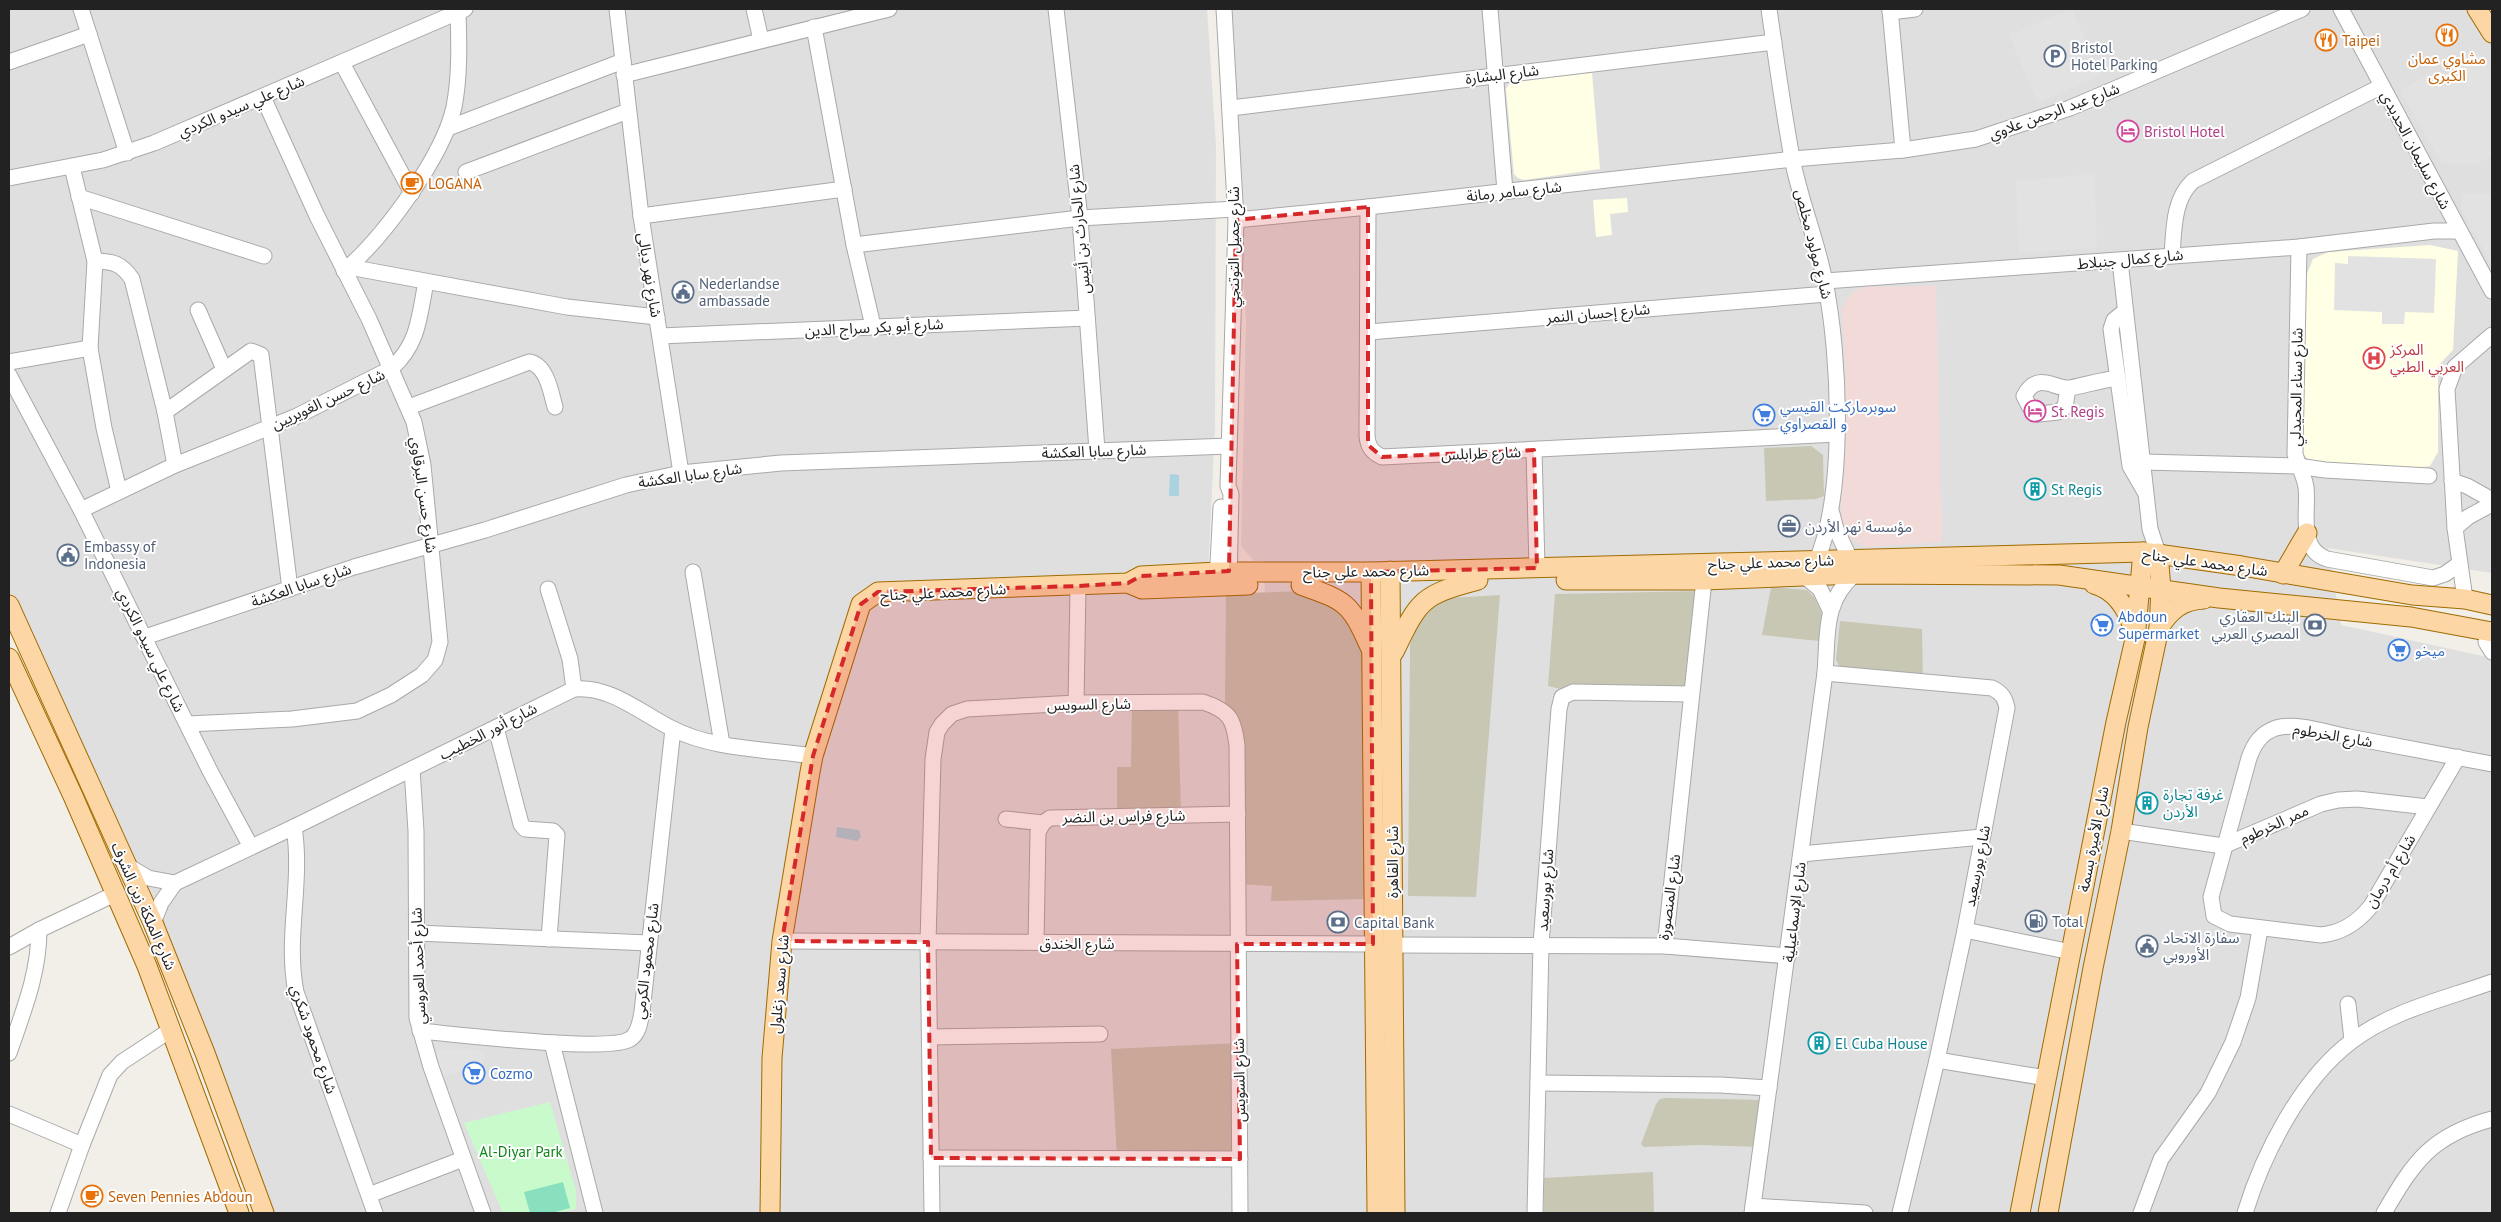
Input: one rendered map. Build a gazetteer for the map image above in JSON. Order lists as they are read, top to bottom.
{
  "streets": {
    "main road": [
      "شارع محمد علي جناح",
      "شارع الأميرة بسمة",
      "شارع القاهرة",
      "شارع الملكة زين الشرف",
      "شارع سعد زغلول"
    ],
    "street": [
      "شارع البشارة",
      "شارع علي سيدو الكردي",
      "شارع عبد الرحمن علاوي",
      "شارع سليمان الحديدي",
      "شارع سامر رمانة",
      "شارع الحارث بن أنيس",
      "شارع مولود مخلص",
      "شارع جميل التوتنجي",
      "شارع كمال جنبلاط",
      "شارع نهر ديالى",
      "شارع إحسان النمر",
      "شارع أبو بكر سراج الدين",
      "شارع سناء المحيدلي",
      "شارع حسن الغويريين",
      "شارع سابا العكشة",
      "شارع طرابلس",
      "شارع حسن البرقاوي",
      "شارع السويس",
      "شارع أنور الخطيب",
      "شارع الخرطوم",
      "شارع فراس بن النضر",
      "ممر الخرطوم",
      "شارع بورسعيد",
      "شارع أم درمان",
      "شارع المنصورة",
      "شارع الإسماعيلية",
      "شارع الخندق",
      "شارع محمود الكرمي",
      "شارع أحمد العروسي",
      "شارع محمود شكري"
    ]
  },
  "crossings": [
    ["شارع البشارة", "شارع مولود مخلص"],
    ["شارع البشارة", "شارع جميل التوتنجي"],
    ["شارع علي سيدو الكردي", "شارع حسن الغويريين"],
    ["شارع علي سيدو الكردي", "شارع سابا العكشة"],
    ["شارع علي سيدو الكردي", "شارع حسن البرقاوي"],
    ["شارع علي سيدو الكردي", "شارع أنور الخطيب"],
    ["شارع عبد الرحمن علاوي", "شارع سامر رمانة"],
    ["شارع عبد الرحمن علاوي", "شارع مولود مخلص"],
    ["شارع سليمان الحديدي", "شارع كمال جنبلاط"],
    ["شارع سامر رمانة", "شارع الحارث بن أنيس"],
    ["شارع سامر رمانة", "شارع مولود مخلص"],
    ["شارع سامر رمانة", "شارع جميل التوتنجي"],
    ["شارع سامر رمانة", "شارع طرابلس"],
    ["شارع الحارث بن أنيس", "شارع أبو بكر سراج الدين"],
    ["شارع الحارث بن أنيس", "شارع سابا العكشة"],
    ["شارع مولود مخلص", "شارع كمال جنبلاط"],
    ["شارع مولود مخلص", "شارع إحسان النمر"],
    ["شارع مولود مخلص", "شارع طرابلس"],
    ["شارع مولود مخلص", "شارع محمد علي جناح"],
    ["شارع مولود مخلص", "شارع الإسماعيلية"],
    ["شارع جميل التوتنجي", "شارع سابا العكشة"],
    ["شارع جميل التوتنجي", "شارع محمد علي جناح"],
    ["شارع كمال جنبلاط", "شارع إحسان النمر"],
    ["شارع كمال جنبلاط", "شارع سناء المحيدلي"],
    ["شارع نهر ديالى", "شارع أبو بكر سراج الدين"],
    ["شارع نهر ديالى", "شارع سابا العكشة"],
    ["شارع إحسان النمر", "شارع طرابلس"],
    ["شارع حسن الغويريين", "شارع حسن البرقاوي"],
    ["شارع سابا العكشة", "شارع حسن البرقاوي"],
    ["شارع محمد علي جناح", "شارع الأميرة بسمة"],
    ["شارع محمد علي جناح", "شارع القاهرة"],
    ["شارع محمد علي جناح", "شارع المنصورة"],
    ["شارع محمد علي جناح", "شارع الإسماعيلية"],
    ["شارع محمد علي جناح", "شارع سعد زغلول"],
    ["شارع السويس", "شارع فراس بن النضر"],
    ["شارع السويس", "شارع الخندق"],
    ["شارع أنور الخطيب", "شارع الملكة زين الشرف"],
    ["شارع أنور الخطيب", "شارع أحمد العروسي"],
    ["شارع أنور الخطيب", "شارع محمود شكري"],
    ["شارع الخرطوم", "ممر الخرطوم"],
    ["شارع الخرطوم", "شارع أم درمان"],
    ["شارع فراس بن النضر", "شارع الخندق"],
    ["ممر الخرطوم", "شارع الأميرة بسمة"],
    ["ممر الخرطوم", "شارع أم درمان"],
    ["شارع القاهرة", "شارع المنصورة"],
    ["شارع القاهرة", "شارع الخندق"],
    ["شارع بورسعيد", "شارع المنصورة"],
    ["شارع بورسعيد", "شارع الإسماعيلية"],
    ["شارع الخندق", "شارع سعد زغلول"],
    ["شارع محمود الكرمي", "شارع أحمد العروسي"]
  ],
  "parks": ["Al-Diyar Park"],
  "places": {
    "restaurant": ["مشاوي عمان الكبرى", "Taipei"],
    "parking": ["Bristol Hotel Parking"],
    "hotel": ["Bristol Hotel", "St. Regis"],
    "cafe": ["LOGANA", "Seven Pennies Abdoun"],
    "public building": ["Nederlandse ambassade", "Embassy of Indonesia", "سفارة الاتحاد الأوروبي"],
    "hospital": ["المركز العربي الطبي"],
    "supermarket": [
      "سوبرماركت القيسي و القصراوي",
      "Abdoun Supermarket",
      "ميخو",
      "Cozmo"
    ],
    "building": ["St Regis", "غرفة تجارة الأردن", "El Cuba House"],
    "office": ["مؤسسة نهر الأردن"],
    "bank": ["البنك العقاري المصري العربي", "Capital Bank"],
    "fuel station": ["Total"]
  }
}
